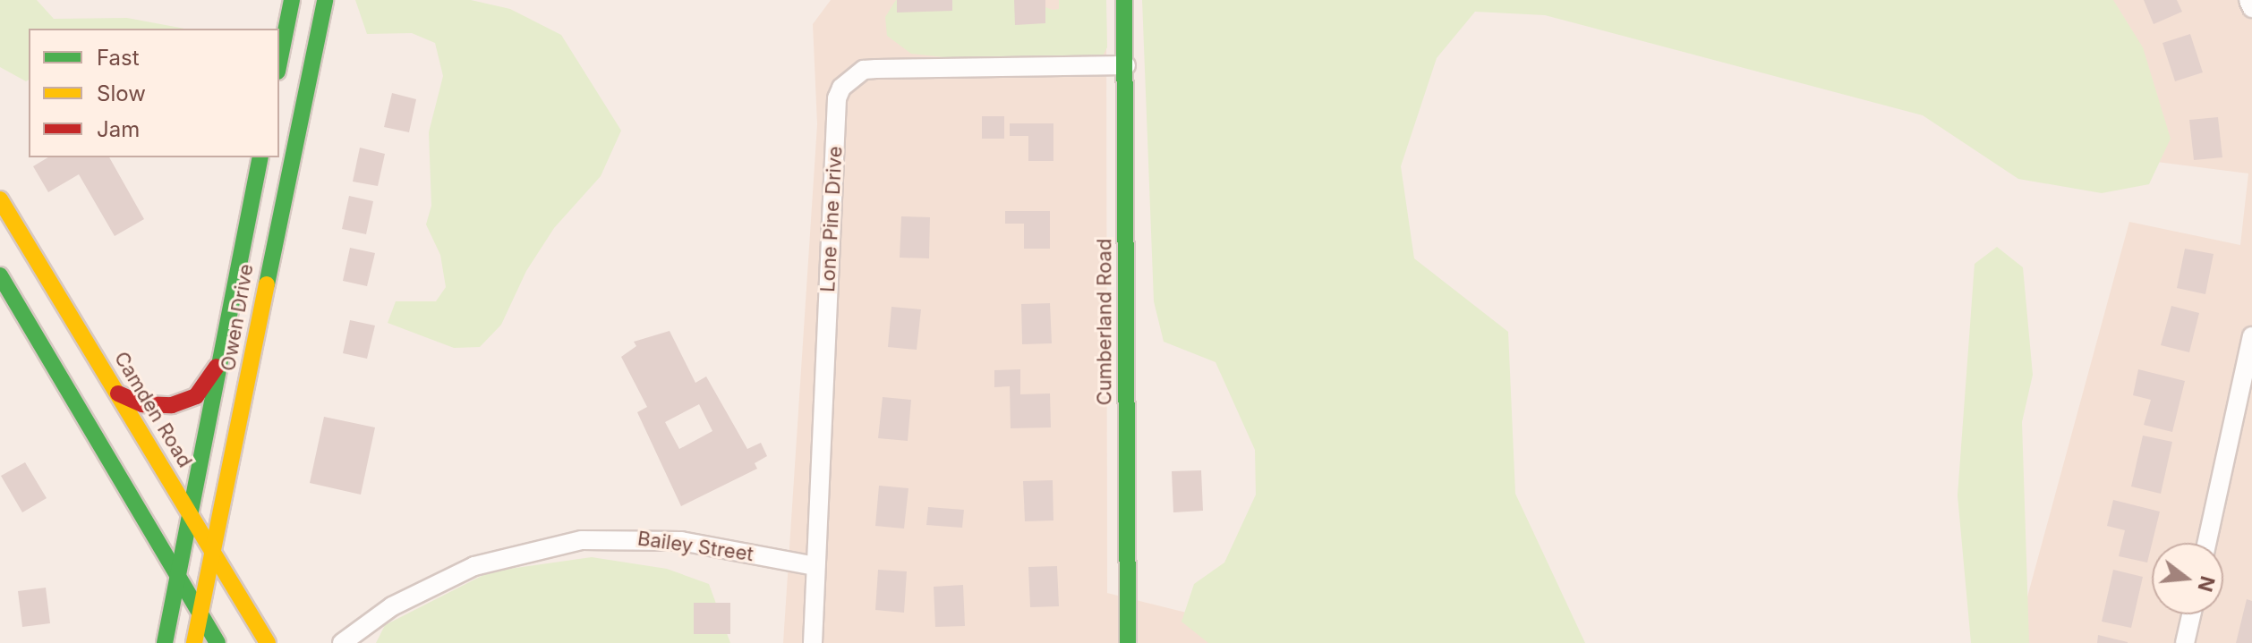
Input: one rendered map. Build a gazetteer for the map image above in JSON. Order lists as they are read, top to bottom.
{
  "streets": {
    "main road": ["Owen Drive", "Cumberland Road", "Camden Road"],
    "street": ["Lone Pine Drive", "Bailey Street"]
  },
  "crossings": [
    ["Lone Pine Drive", "Cumberland Road"],
    ["Lone Pine Drive", "Bailey Street"],
    ["Owen Drive", "Camden Road"]
  ],
  "legend": ["Fast", "Slow", "Jam"],
  "north": "right"
}
